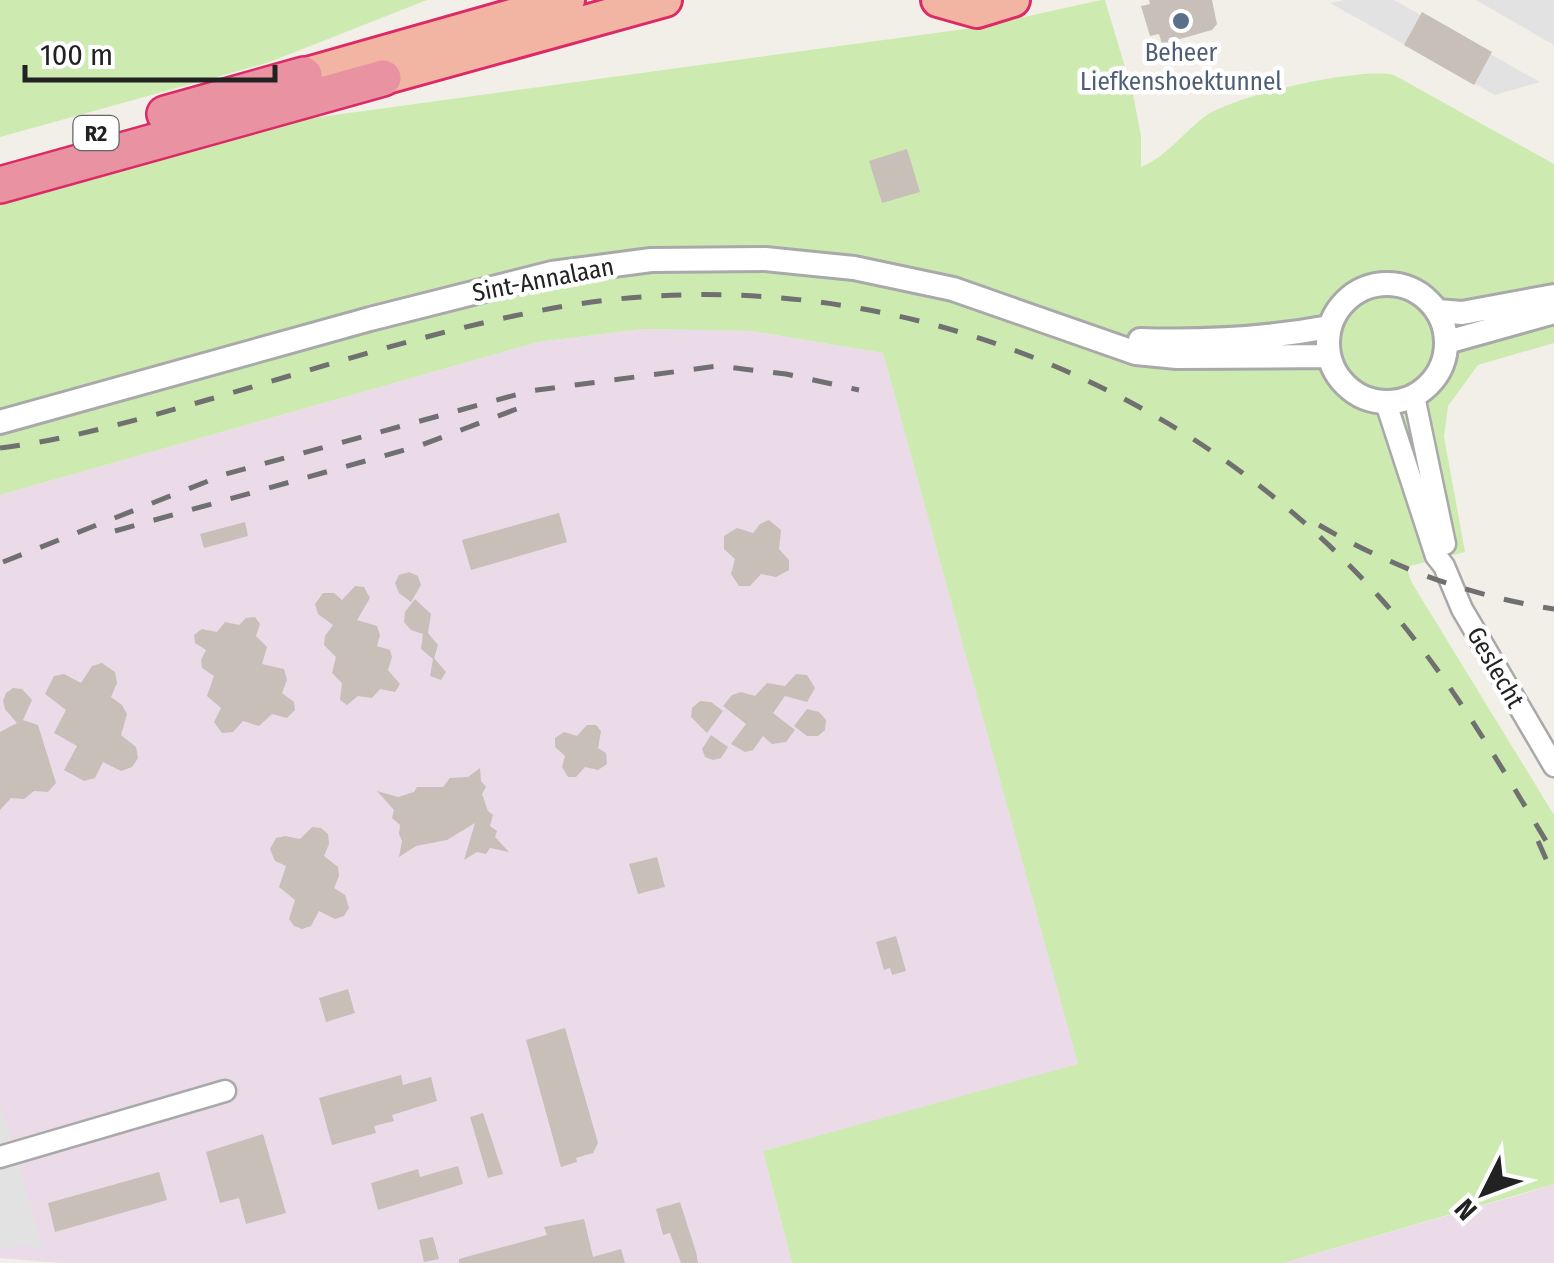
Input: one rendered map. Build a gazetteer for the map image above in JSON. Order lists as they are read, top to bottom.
{
  "streets": {
    "highway": ["R2"],
    "street": ["Sint-Annalaan", "Geslecht"]
  },
  "crossings": [
    ["Sint-Annalaan", "Geslecht"]
  ],
  "places": ["Beheer Liefkenshoektunnel"],
  "scale_bar": "100 m",
  "north": "bottom left"
}
